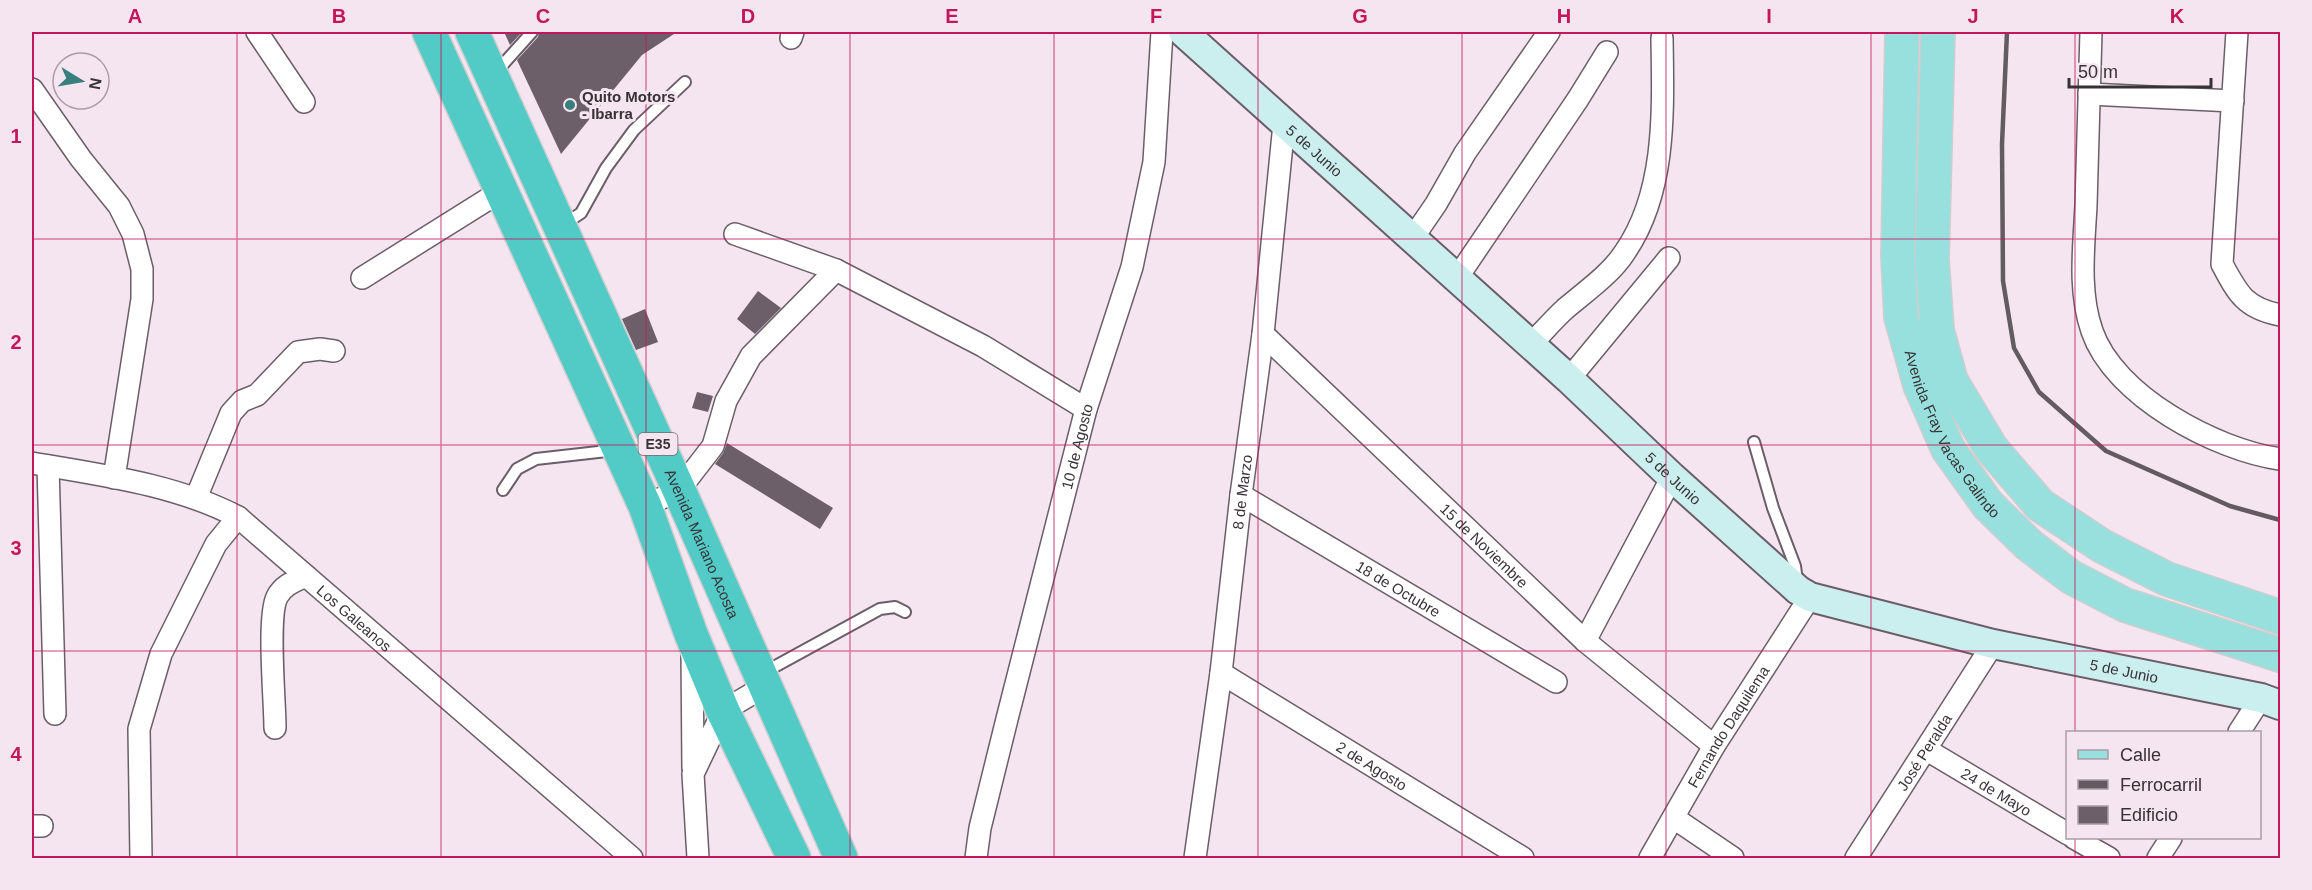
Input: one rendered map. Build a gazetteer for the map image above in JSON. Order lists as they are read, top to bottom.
{
  "streets": {
    "highway": ["E35", "Avenida Mariano Acosta"],
    "main road": ["Avenida Fray Vacas Galindo"],
    "street": [
      "5 de Junio",
      "10 de Agosto",
      "8 de Marzo",
      "15 de Noviembre",
      "18 de Octubre",
      "Los Galeanos",
      "Fernando Daquilema",
      "José Peralda",
      "2 de Agosto",
      "24 de Mayo"
    ]
  },
  "crossings": [
    ["5 de Junio", "8 de Marzo"],
    ["5 de Junio", "Fernando Daquilema"],
    ["5 de Junio", "José Peralda"],
    ["8 de Marzo", "15 de Noviembre"],
    ["8 de Marzo", "18 de Octubre"],
    ["8 de Marzo", "2 de Agosto"],
    ["15 de Noviembre", "Fernando Daquilema"],
    ["José Peralda", "24 de Mayo"]
  ],
  "places": ["Quito Motors - Ibarra"],
  "legend": ["Calle", "Ferrocarril", "Edificio"],
  "scale_bar": "50 m",
  "north": "right",
  "grid": {
    "columns": [
      "A",
      "B",
      "C",
      "D",
      "E",
      "F",
      "G",
      "H",
      "I",
      "J",
      "K"
    ],
    "rows": [
      "1",
      "2",
      "3",
      "4"
    ]
  }
}
